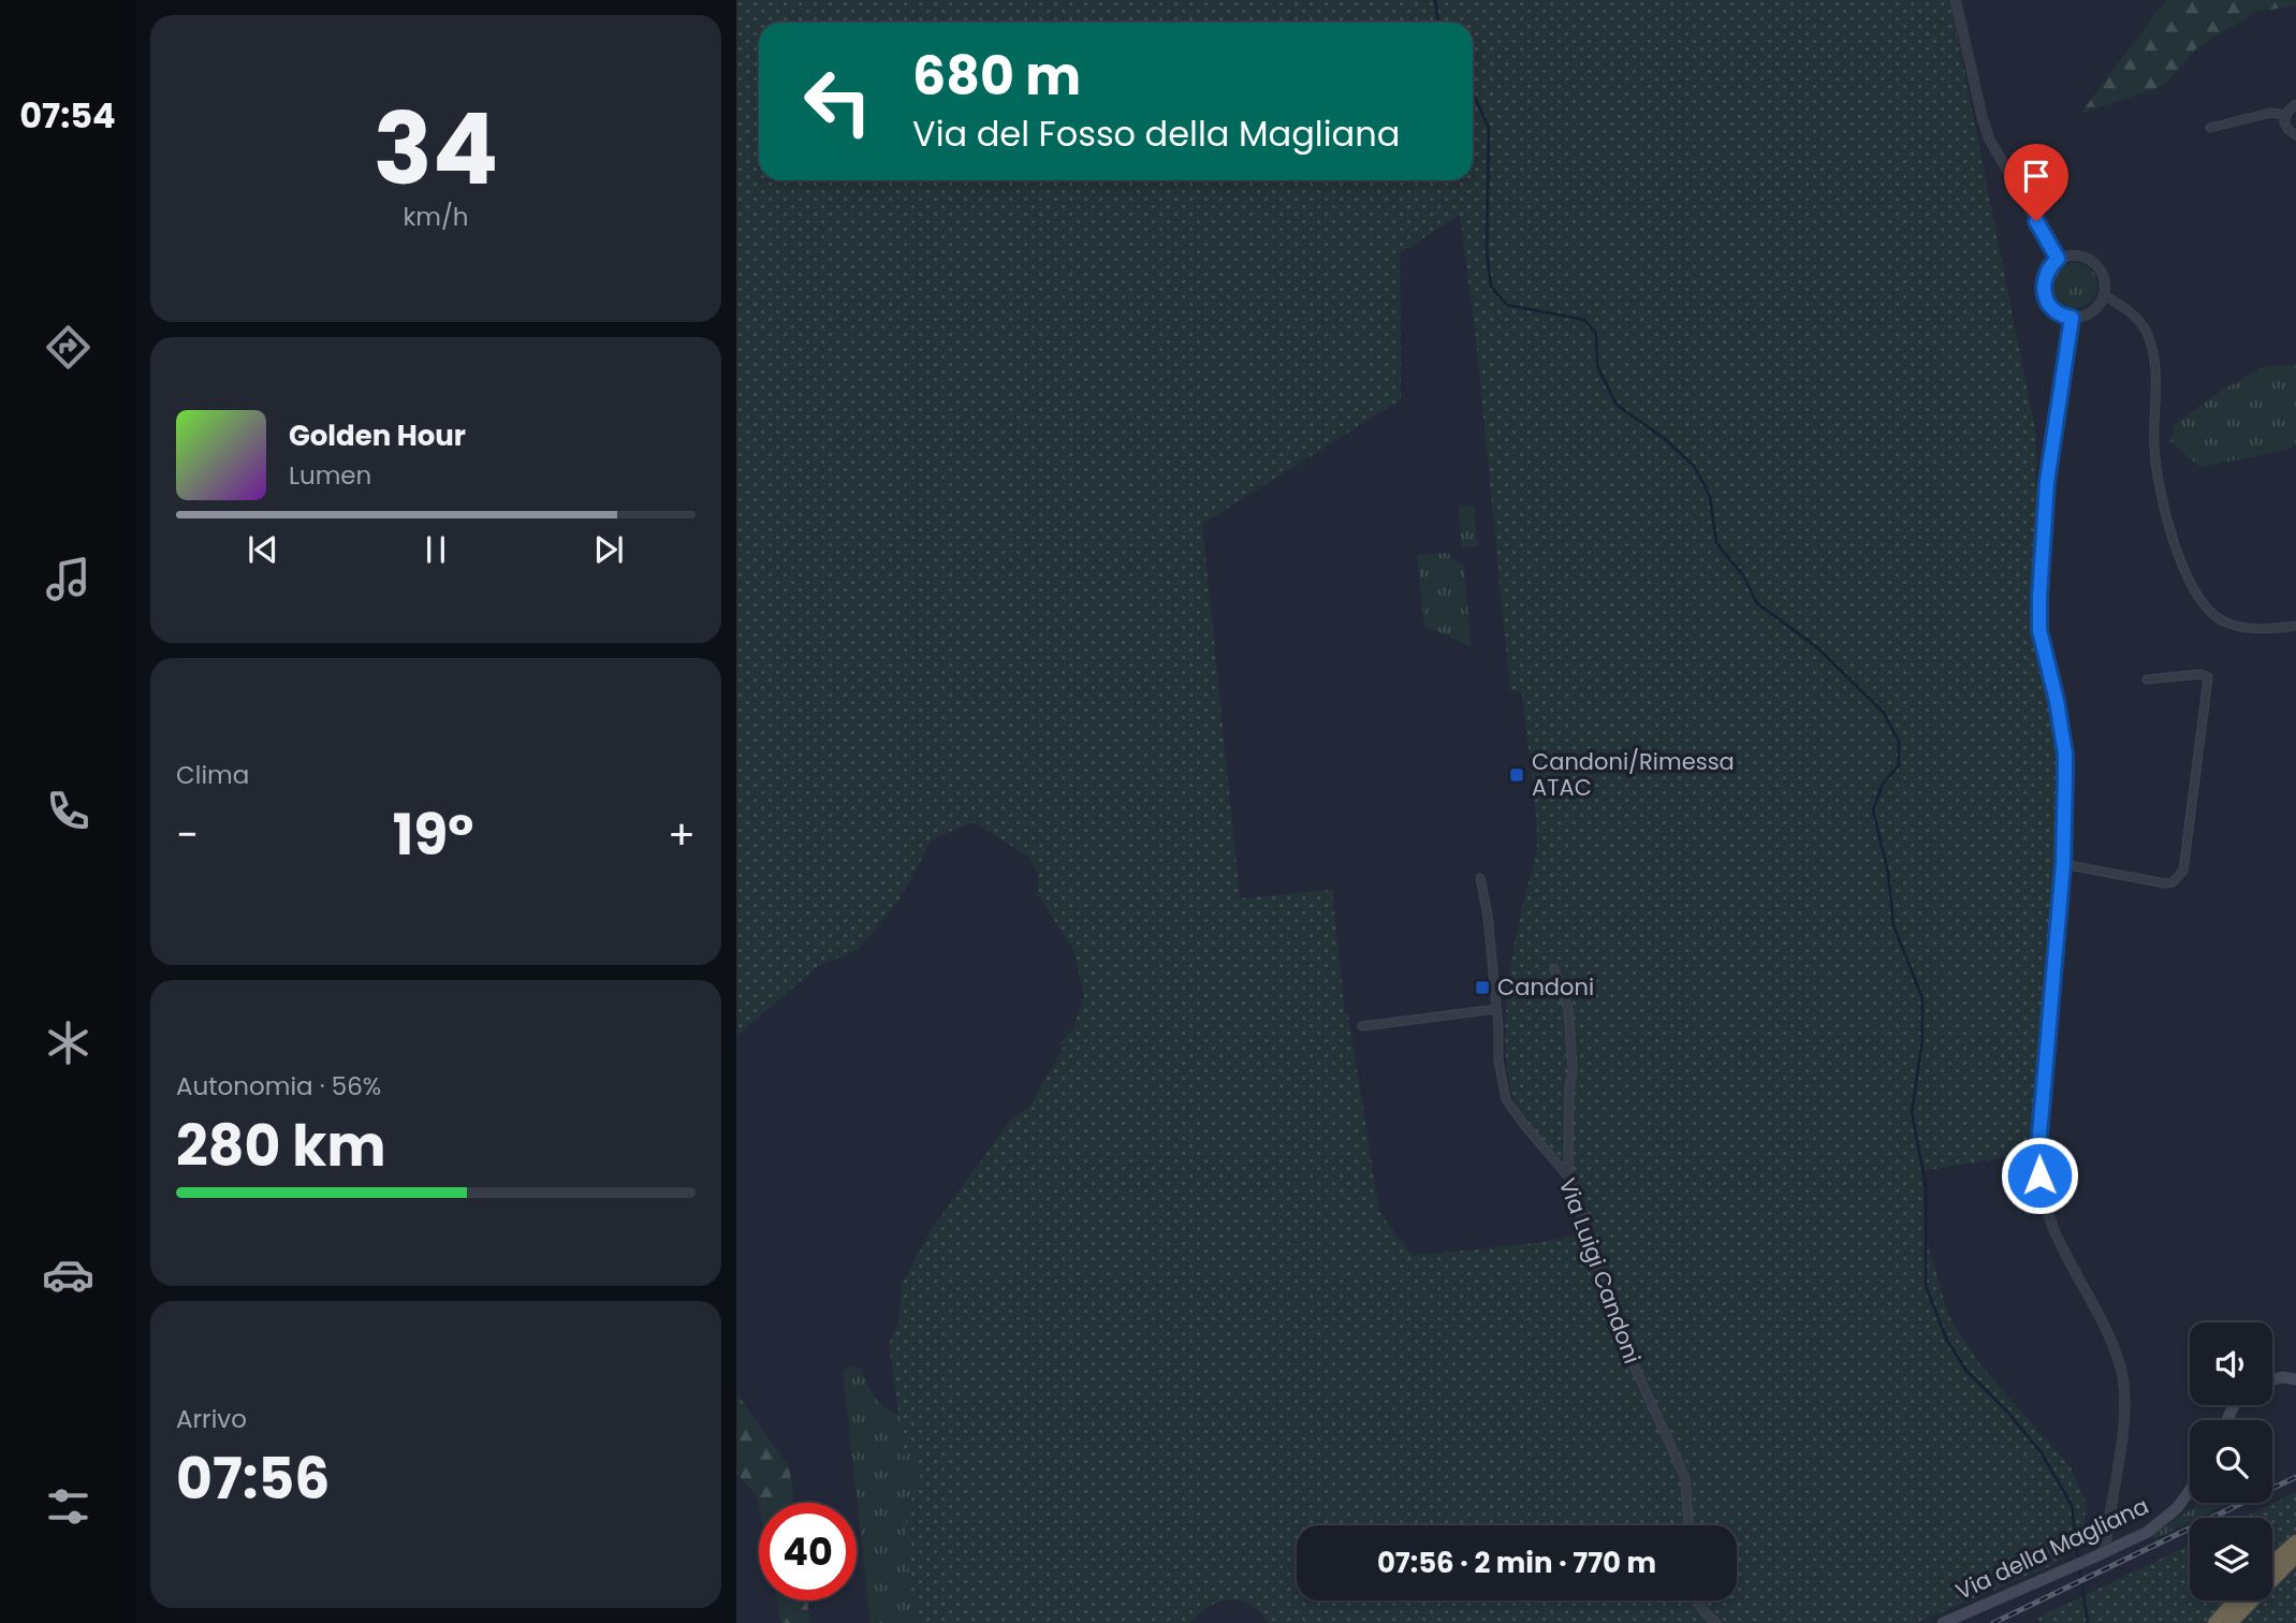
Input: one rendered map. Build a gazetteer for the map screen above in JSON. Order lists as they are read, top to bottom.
{
  "streets": {
    "main road": ["Via della Magliana"],
    "street": ["Via Luigi Candoni"]
  },
  "places": {
    "transit": ["Candoni/Rimessa ATAC", "Candoni"]
  },
  "page": {
    "tabs": "07:54",
    "tile": [
      ["34", "km/h"],
      "Clima",
      ["Autonomia · 56%", "280 km"],
      ["Arrivo", "07:56"]
    ],
    "turn": ["680 m", "Via del Fosso della Magliana"],
    "song": ["Golden Hour", "Lumen"],
    "heat": ["−", "19°", "+"],
    "limit": "40",
    "trip": "07:56 · 2 min · 770 m"
  }
}
